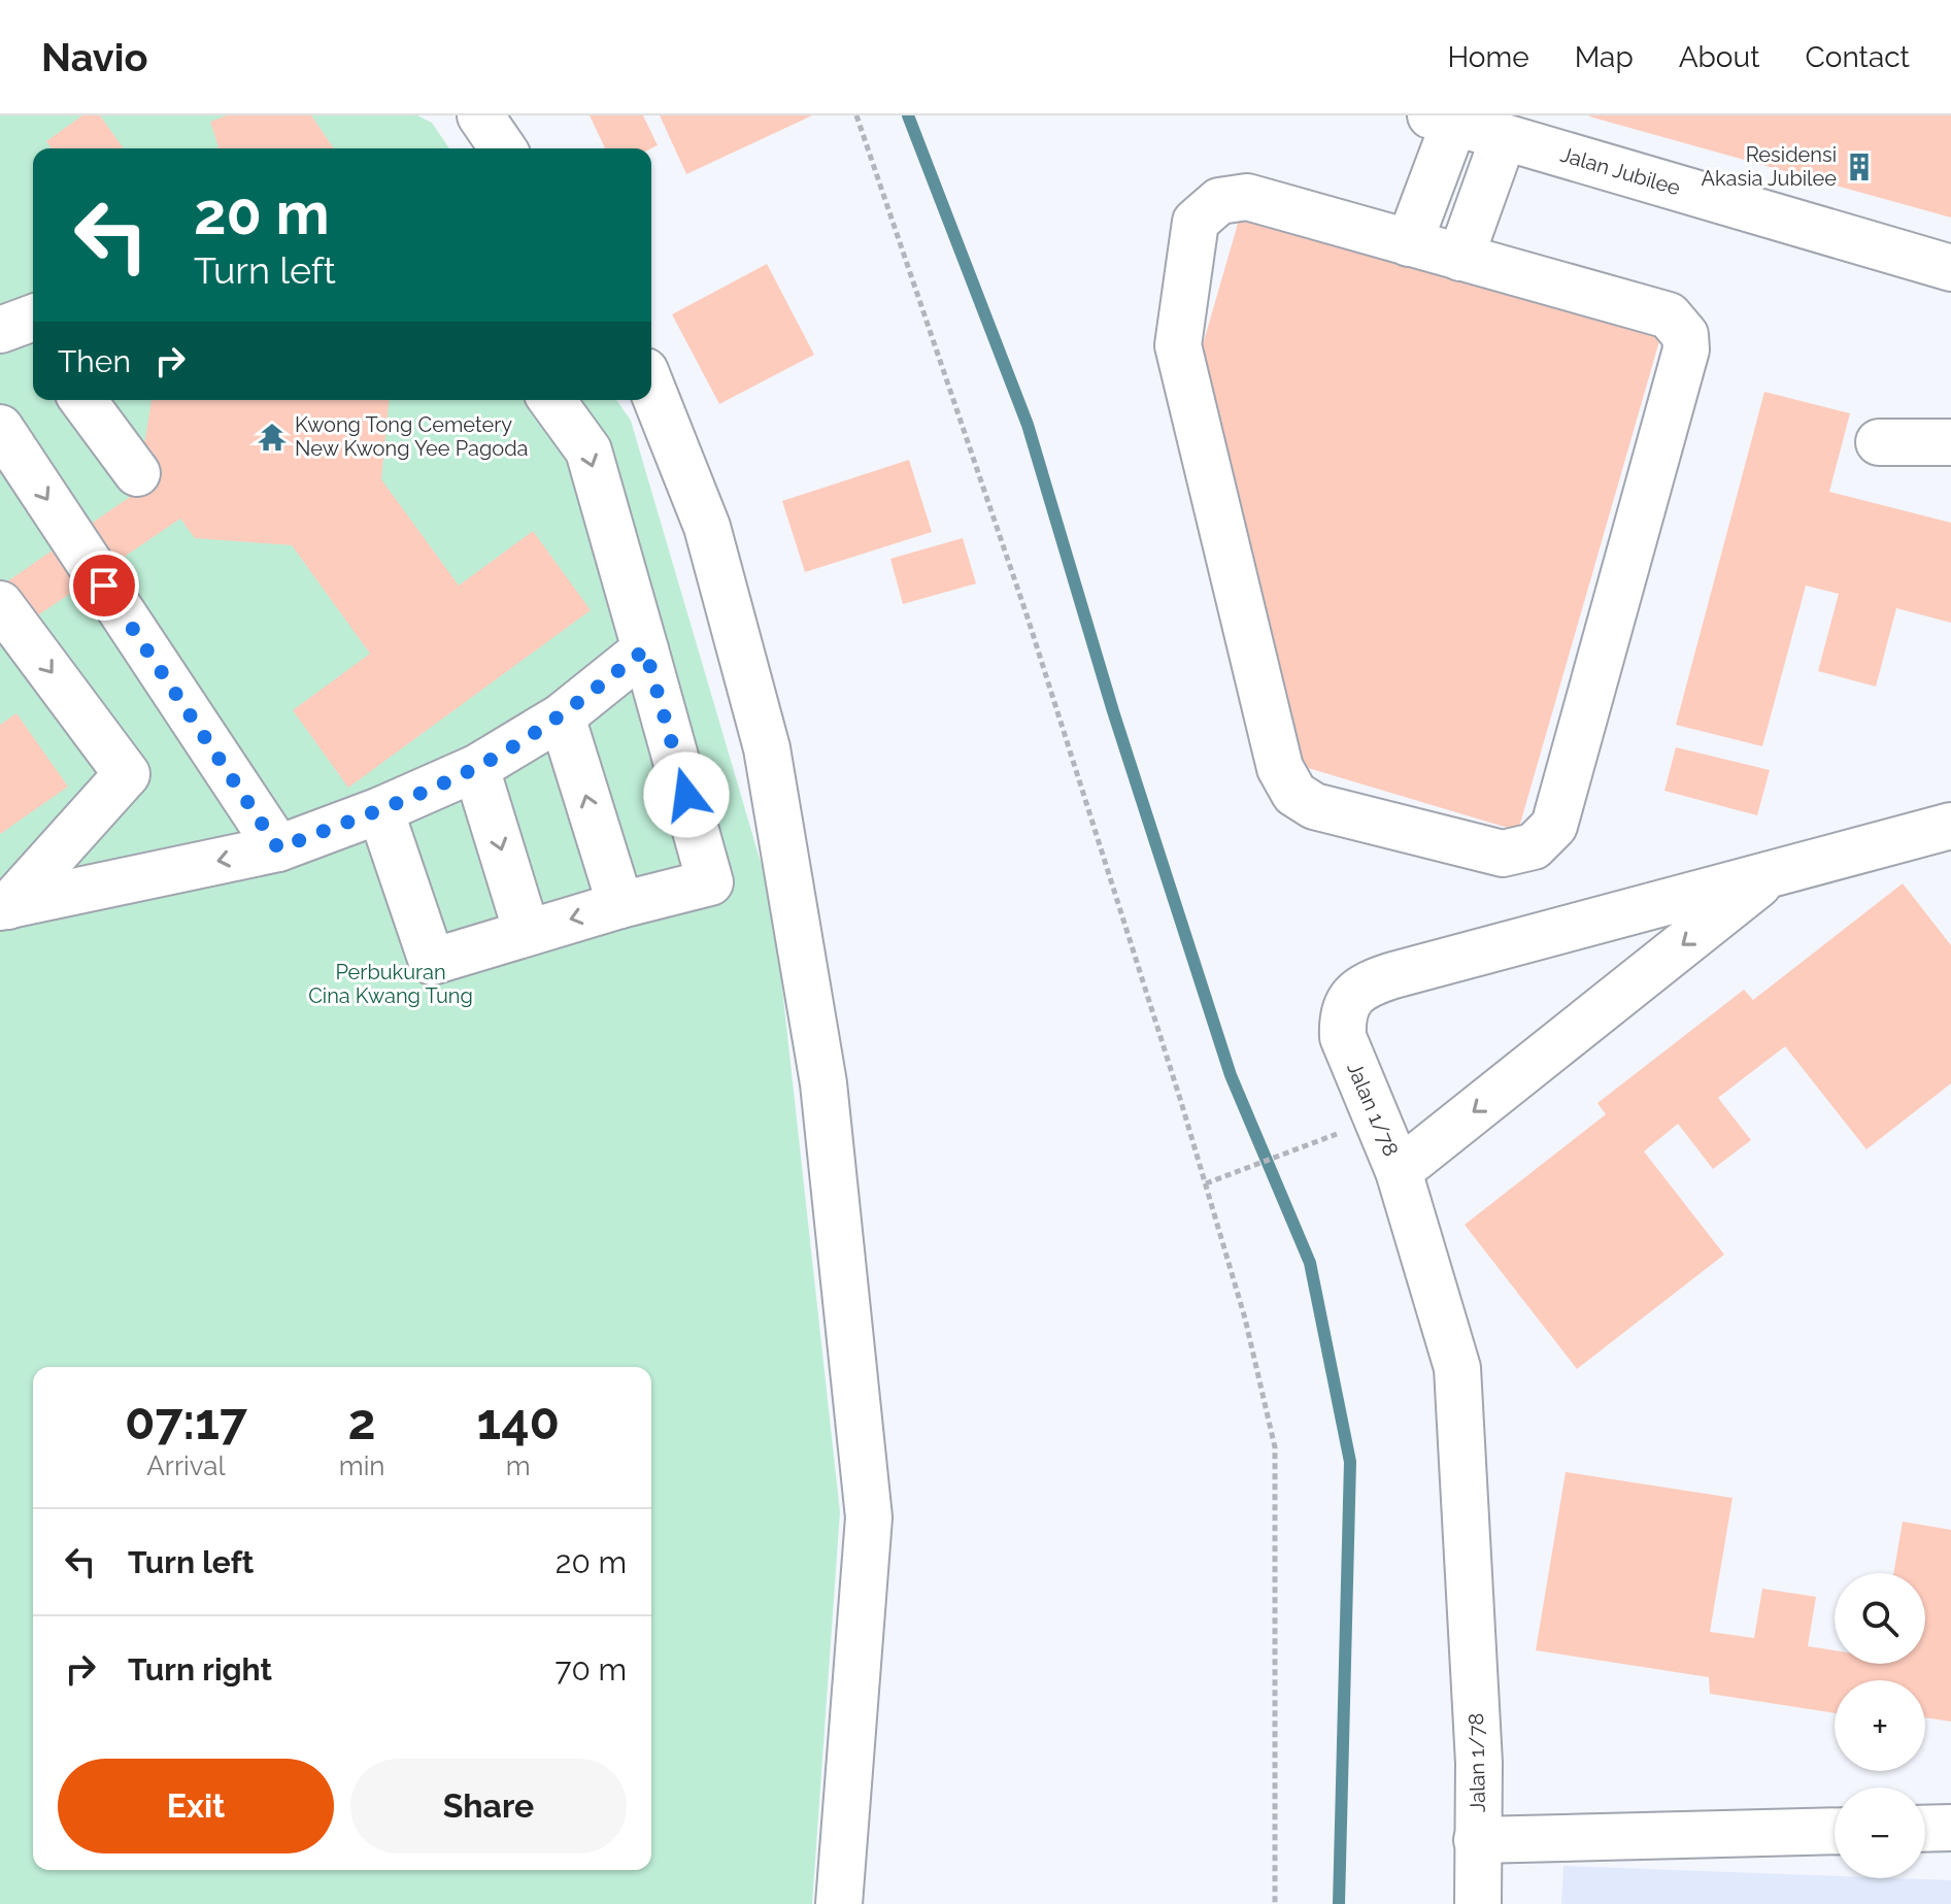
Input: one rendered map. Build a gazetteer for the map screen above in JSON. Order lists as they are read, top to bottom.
{
  "streets": {
    "street": ["Jalan Jubilee", "Jalan 1/78"]
  },
  "parks": ["Perbukuran Cina Kwang Tung"],
  "places": {
    "building": ["Residensi Akasia Jubilee"],
    "temple": ["Kwong Tong Cemetery New Kwong Yee Pagoda"]
  },
  "page": {
    "header": "Navio",
    "nav": [
      "Home",
      "Map",
      "About",
      "Contact"
    ],
    "turn": ["20 m", "Turn left"],
    "then": "Then",
    "eta": [
      "07:17",
      "Arrival",
      "2",
      "min",
      "140",
      "m"
    ],
    "list": [
      {
        "name": "Turn left",
        "value": "20 m"
      },
      {
        "name": "Turn right",
        "value": "70 m"
      }
    ],
    "map_buttons": ["+", "−"],
    "buttons": ["Exit", "Share"]
  }
}
